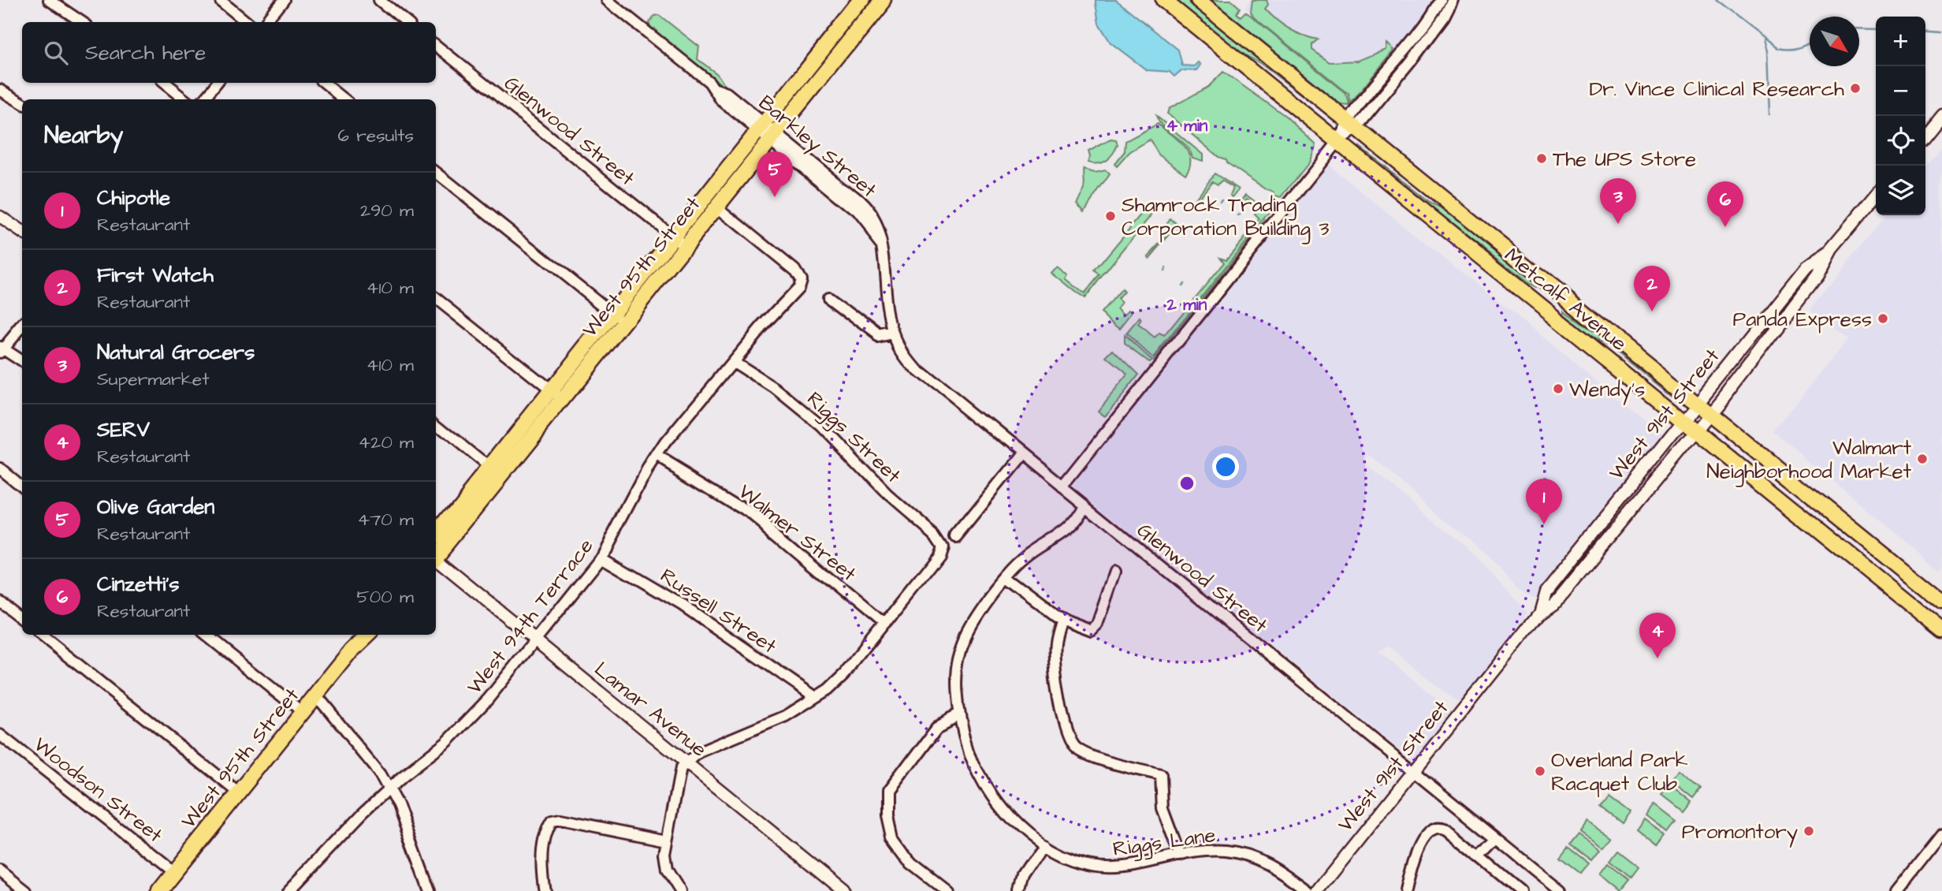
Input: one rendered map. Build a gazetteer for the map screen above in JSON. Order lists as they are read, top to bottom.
{
  "streets": {
    "main road": ["West 95th Street", "Metcalf Avenue"],
    "street": [
      "Glenwood Street",
      "Barkley Street",
      "West 91st Street",
      "Riggs Street",
      "Walmer Street",
      "Russell Street",
      "West 94th Terrace",
      "Lamar Avenue",
      "Woodson Street",
      "Riggs Lane"
    ]
  },
  "crossings": [
    ["Glenwood Street", "Barkley Street"],
    ["Glenwood Street", "West 95th Street"],
    ["Glenwood Street", "West 91st Street"],
    ["Glenwood Street", "Riggs Lane"],
    ["Barkley Street", "West 95th Street"],
    ["West 95th Street", "West 94th Terrace"],
    ["West 95th Street", "Woodson Street"],
    ["Metcalf Avenue", "West 91st Street"],
    ["Riggs Street", "Walmer Street"],
    ["Riggs Street", "West 94th Terrace"],
    ["Walmer Street", "West 94th Terrace"],
    ["Russell Street", "West 94th Terrace"],
    ["West 94th Terrace", "Lamar Avenue"]
  ],
  "places": [
    "Dr. Vince Clinical Research",
    "The UPS Store",
    "Shamrock Trading Corporation Building 3",
    "Panda Express",
    "Wendy's",
    "Walmart Neighborhood Market",
    "Overland Park Racquet Club",
    "Promontory"
  ],
  "north": "bottom right",
  "page": {
    "map_buttons": ["+", "−"],
    "search": "Search here",
    "heading": ["Nearby", "6 results"],
    "pins": [
      "5",
      "3",
      "6",
      "2",
      "1",
      "4"
    ],
    "list": [
      {
        "mark": "1",
        "name": "Chipotle",
        "note": "Restaurant",
        "value": "290 m"
      },
      {
        "mark": "2",
        "name": "First Watch",
        "note": "Restaurant",
        "value": "410 m"
      },
      {
        "mark": "3",
        "name": "Natural Grocers",
        "note": "Supermarket",
        "value": "410 m"
      },
      {
        "mark": "4",
        "name": "SERV",
        "note": "Restaurant",
        "value": "420 m"
      },
      {
        "mark": "5",
        "name": "Olive Garden",
        "note": "Restaurant",
        "value": "470 m"
      },
      {
        "mark": "6",
        "name": "Cinzetti's",
        "note": "Restaurant",
        "value": "500 m"
      }
    ]
  },
  "rings": ["4 min", "2 min"]
}
